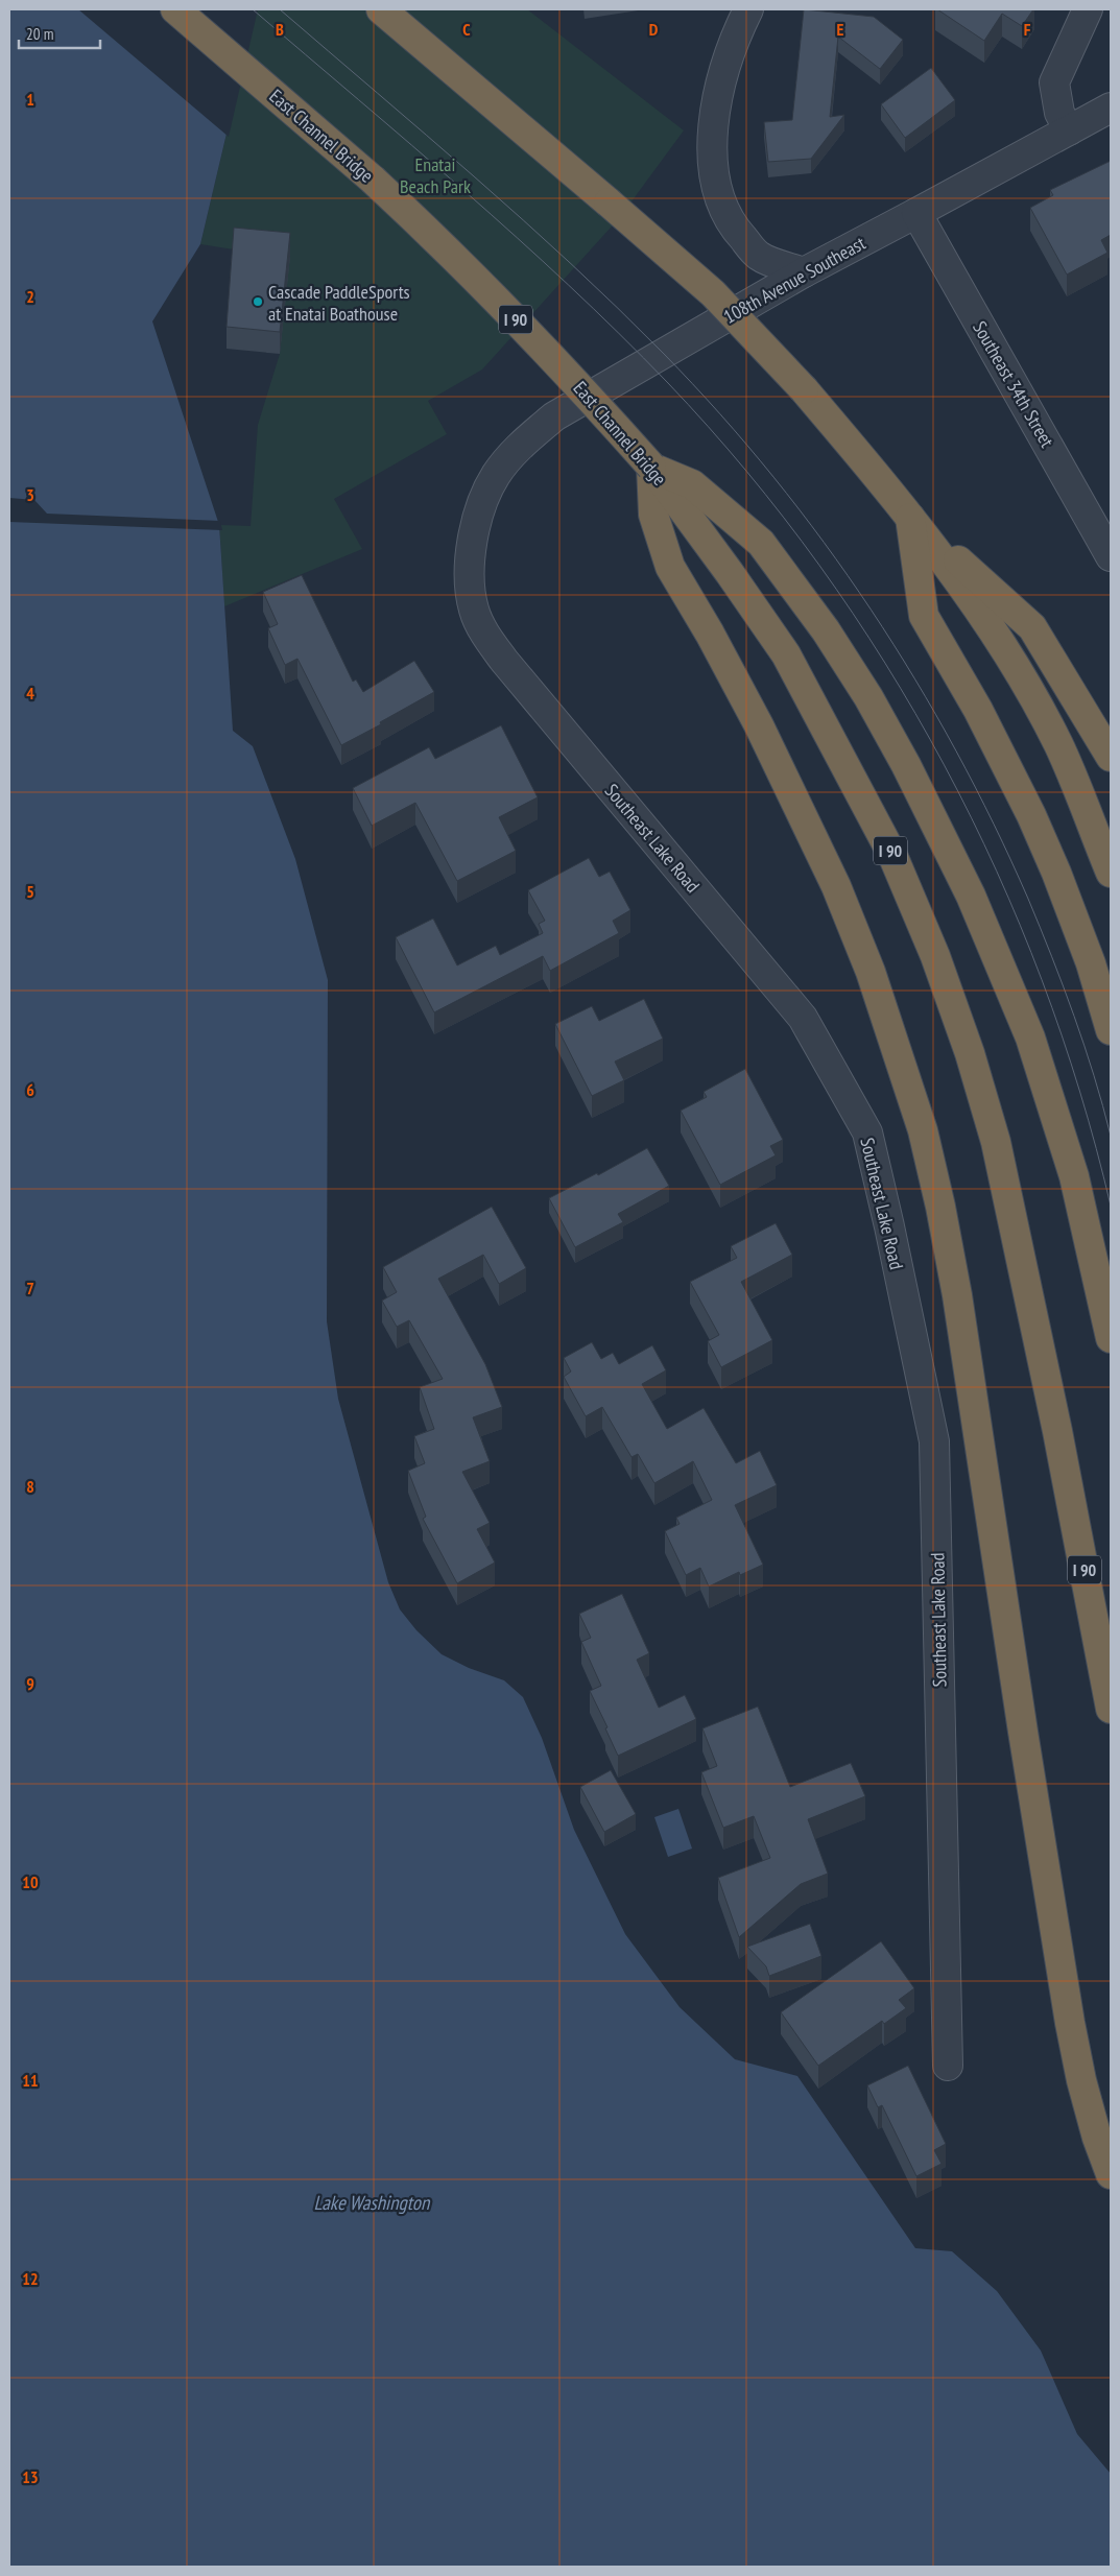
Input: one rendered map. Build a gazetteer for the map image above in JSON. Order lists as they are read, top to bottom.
{
  "streets": {
    "highway": ["East Channel Bridge", "I 90"],
    "street": ["108th Avenue Southeast", "Southeast 34th Street", "Southeast Lake Road"]
  },
  "crossings": [
    ["108th Avenue Southeast", "Southeast 34th Street"],
    ["108th Avenue Southeast", "Southeast Lake Road"]
  ],
  "water": ["Lake Washington"],
  "parks": ["Enatai Beach Park"],
  "places": ["Cascade PaddleSports at Enatai Boathouse"],
  "scale_bar": "20 m",
  "grid": {
    "columns": [
      "B",
      "C",
      "D",
      "E",
      "F"
    ],
    "rows": [
      "1",
      "2",
      "3",
      "4",
      "5",
      "6",
      "7",
      "8",
      "9",
      "10",
      "11",
      "12",
      "13"
    ]
  }
}
